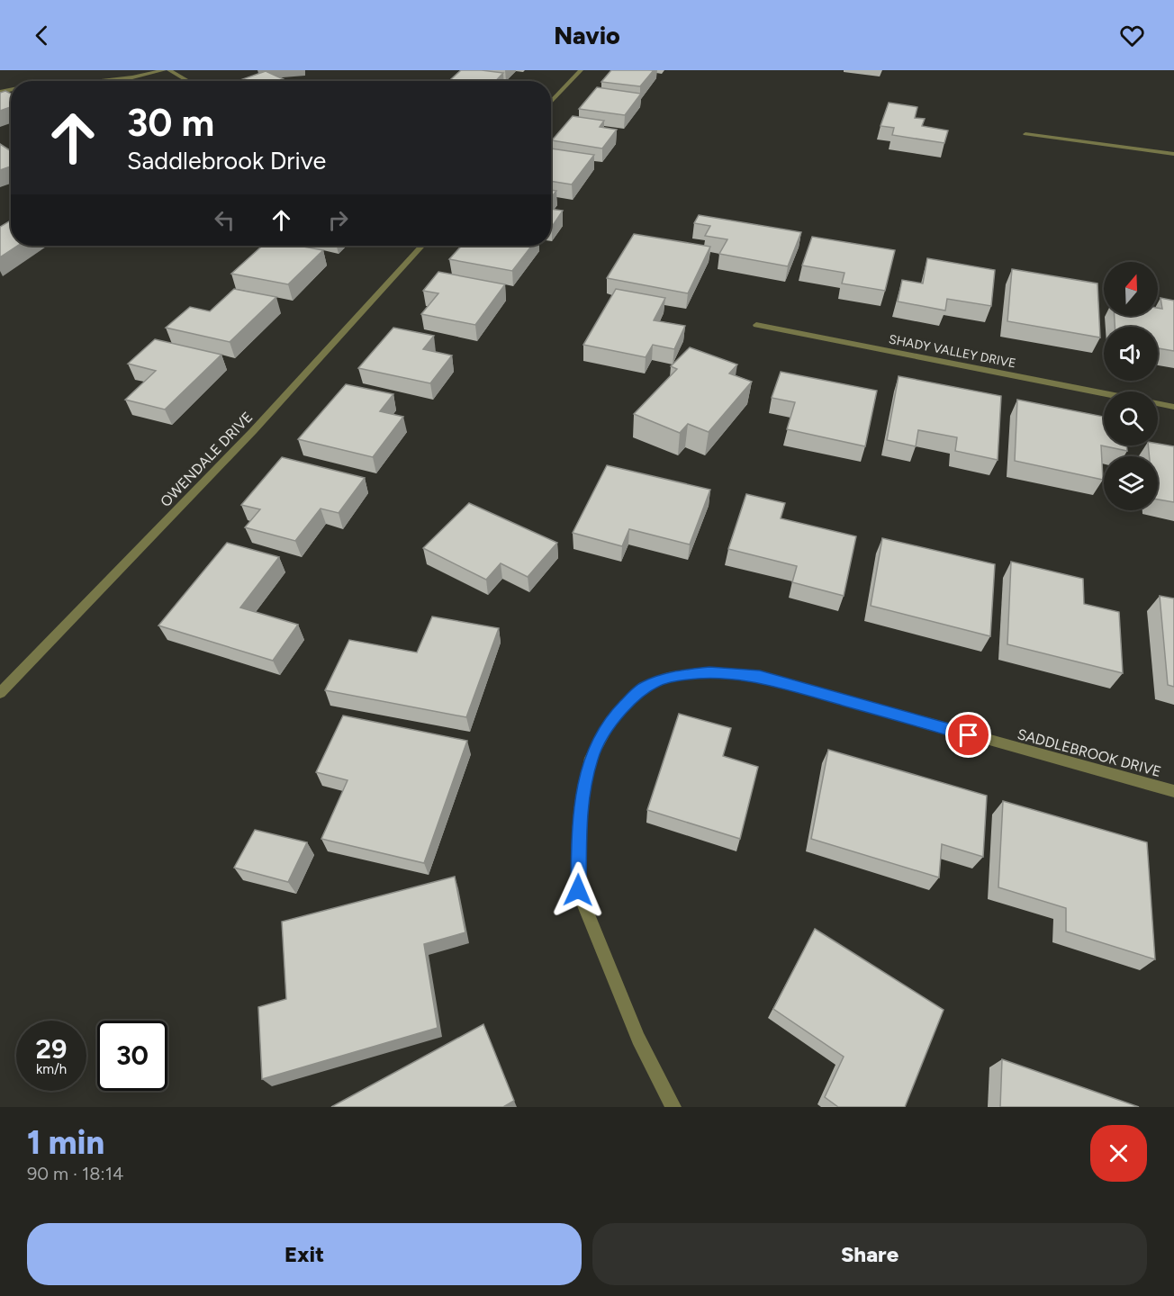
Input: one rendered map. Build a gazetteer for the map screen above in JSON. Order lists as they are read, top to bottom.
{
  "streets": {
    "street": ["SHADY VALLEY DRIVE", "OWENDALE DRIVE", "SADDLEBROOK DRIVE"]
  },
  "north": "top",
  "page": {
    "header": "Navio",
    "turn": ["30 m", "Saddlebrook Drive"],
    "speed": "29 km/h",
    "limit": "30",
    "heading": ["1 min", "90 m · 18:14"],
    "buttons": ["Exit", "Share"]
  }
}
